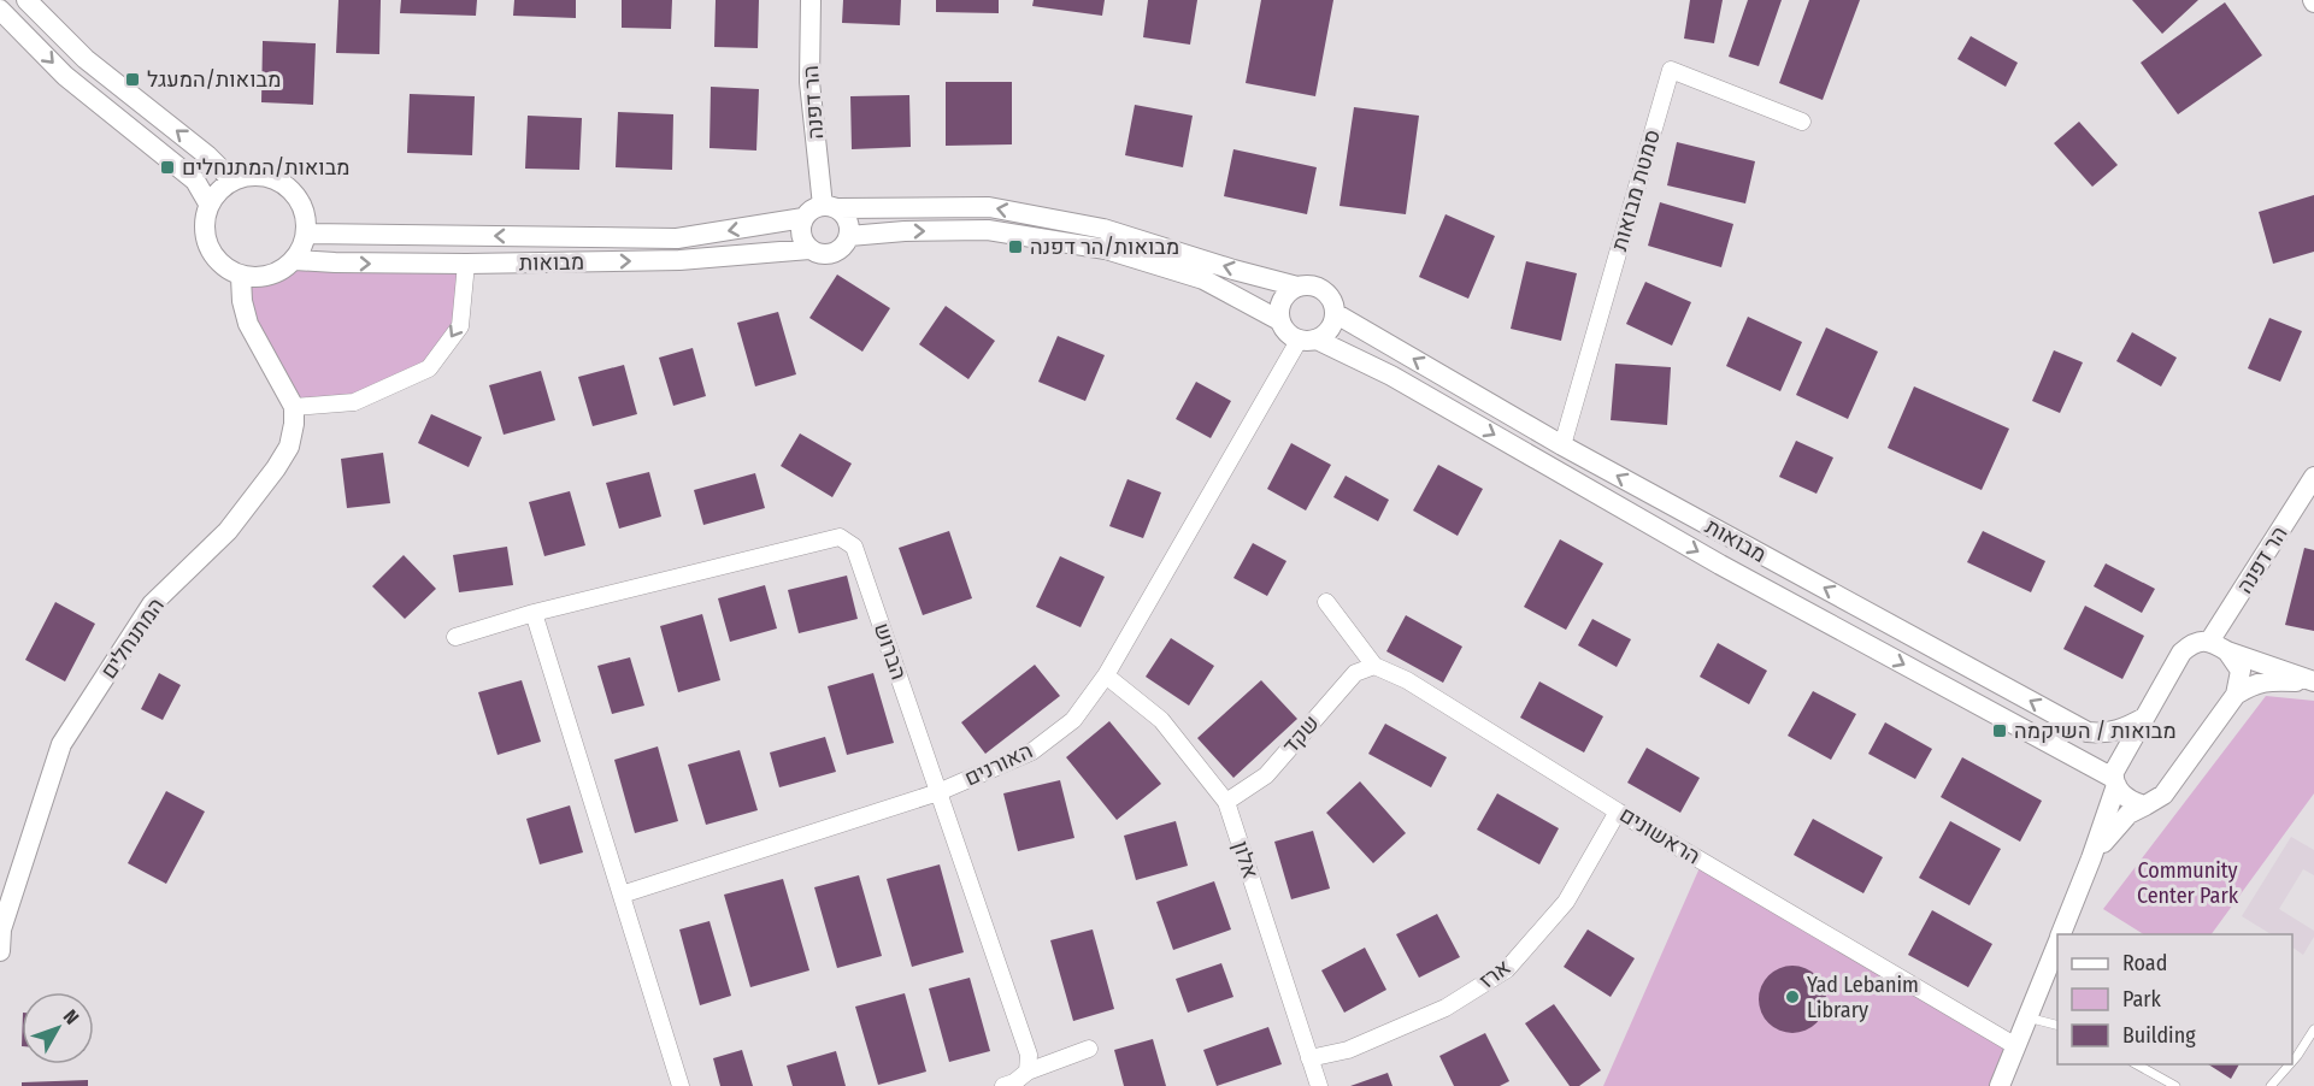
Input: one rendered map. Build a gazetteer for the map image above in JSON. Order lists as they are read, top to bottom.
{
  "streets": {
    "street": [
      "הר דפנה",
      "סמטת מבואות",
      "מבואות",
      "המתנחלים",
      "הברוש",
      "שקד",
      "האורנים",
      "הראשונים",
      "אלון",
      "ארז"
    ]
  },
  "crossings": [
    ["הר דפנה", "מבואות"],
    ["סמטת מבואות", "מבואות"],
    ["מבואות", "האורנים"],
    ["הברוש", "האורנים"],
    ["שקד", "הראשונים"],
    ["שקד", "אלון"],
    ["האורנים", "אלון"],
    ["הראשונים", "ארז"],
    ["אלון", "ארז"]
  ],
  "parks": ["Community Center Park"],
  "places": {
    "transit": [
      "מבואות/המעגל",
      "מבואות/המתנחלים",
      "מבואות/הר דפנה",
      "מבואות / השיקמה"
    ],
    "other": ["Yad Lebanim Library"]
  },
  "legend": ["Road", "Park", "Building"],
  "north": "top right"
}
